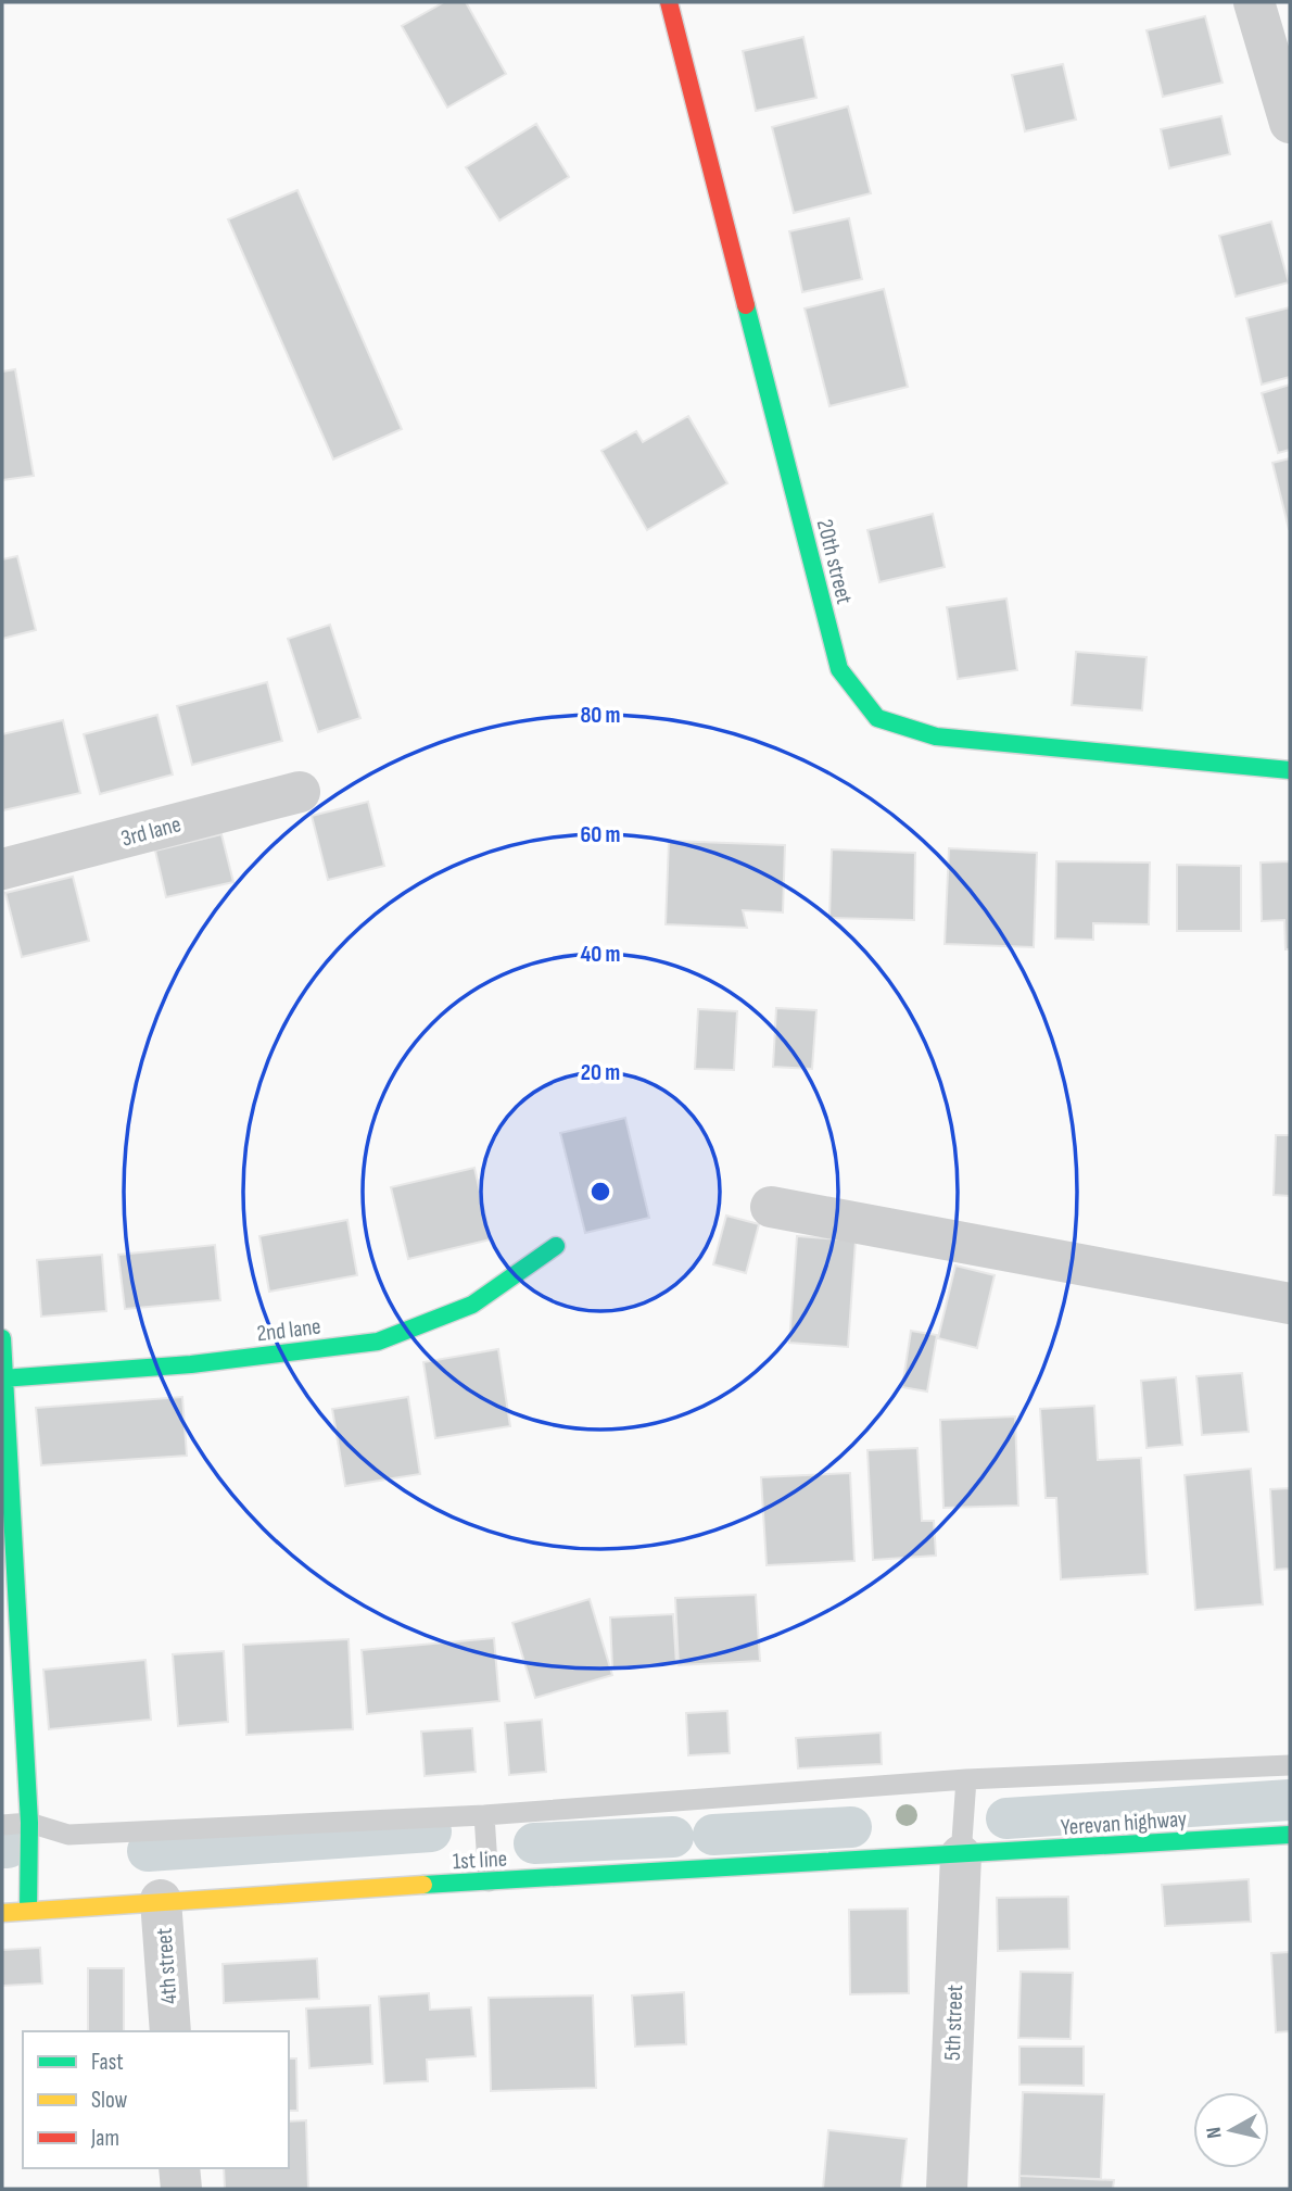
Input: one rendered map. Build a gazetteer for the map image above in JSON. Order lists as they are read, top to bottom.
{
  "streets": {
    "street": [
      "20th street",
      "3rd lane",
      "2nd lane",
      "Yerevan highway",
      "1st line",
      "4th street",
      "5th street"
    ]
  },
  "crossings": [
    ["Yerevan highway", "1st line"],
    ["Yerevan highway", "5th street"],
    ["1st line", "4th street"],
    ["1st line", "5th street"]
  ],
  "legend": ["Fast", "Slow", "Jam"],
  "north": "left",
  "rings": [
    "80 m",
    "60 m",
    "40 m",
    "20 m"
  ]
}
